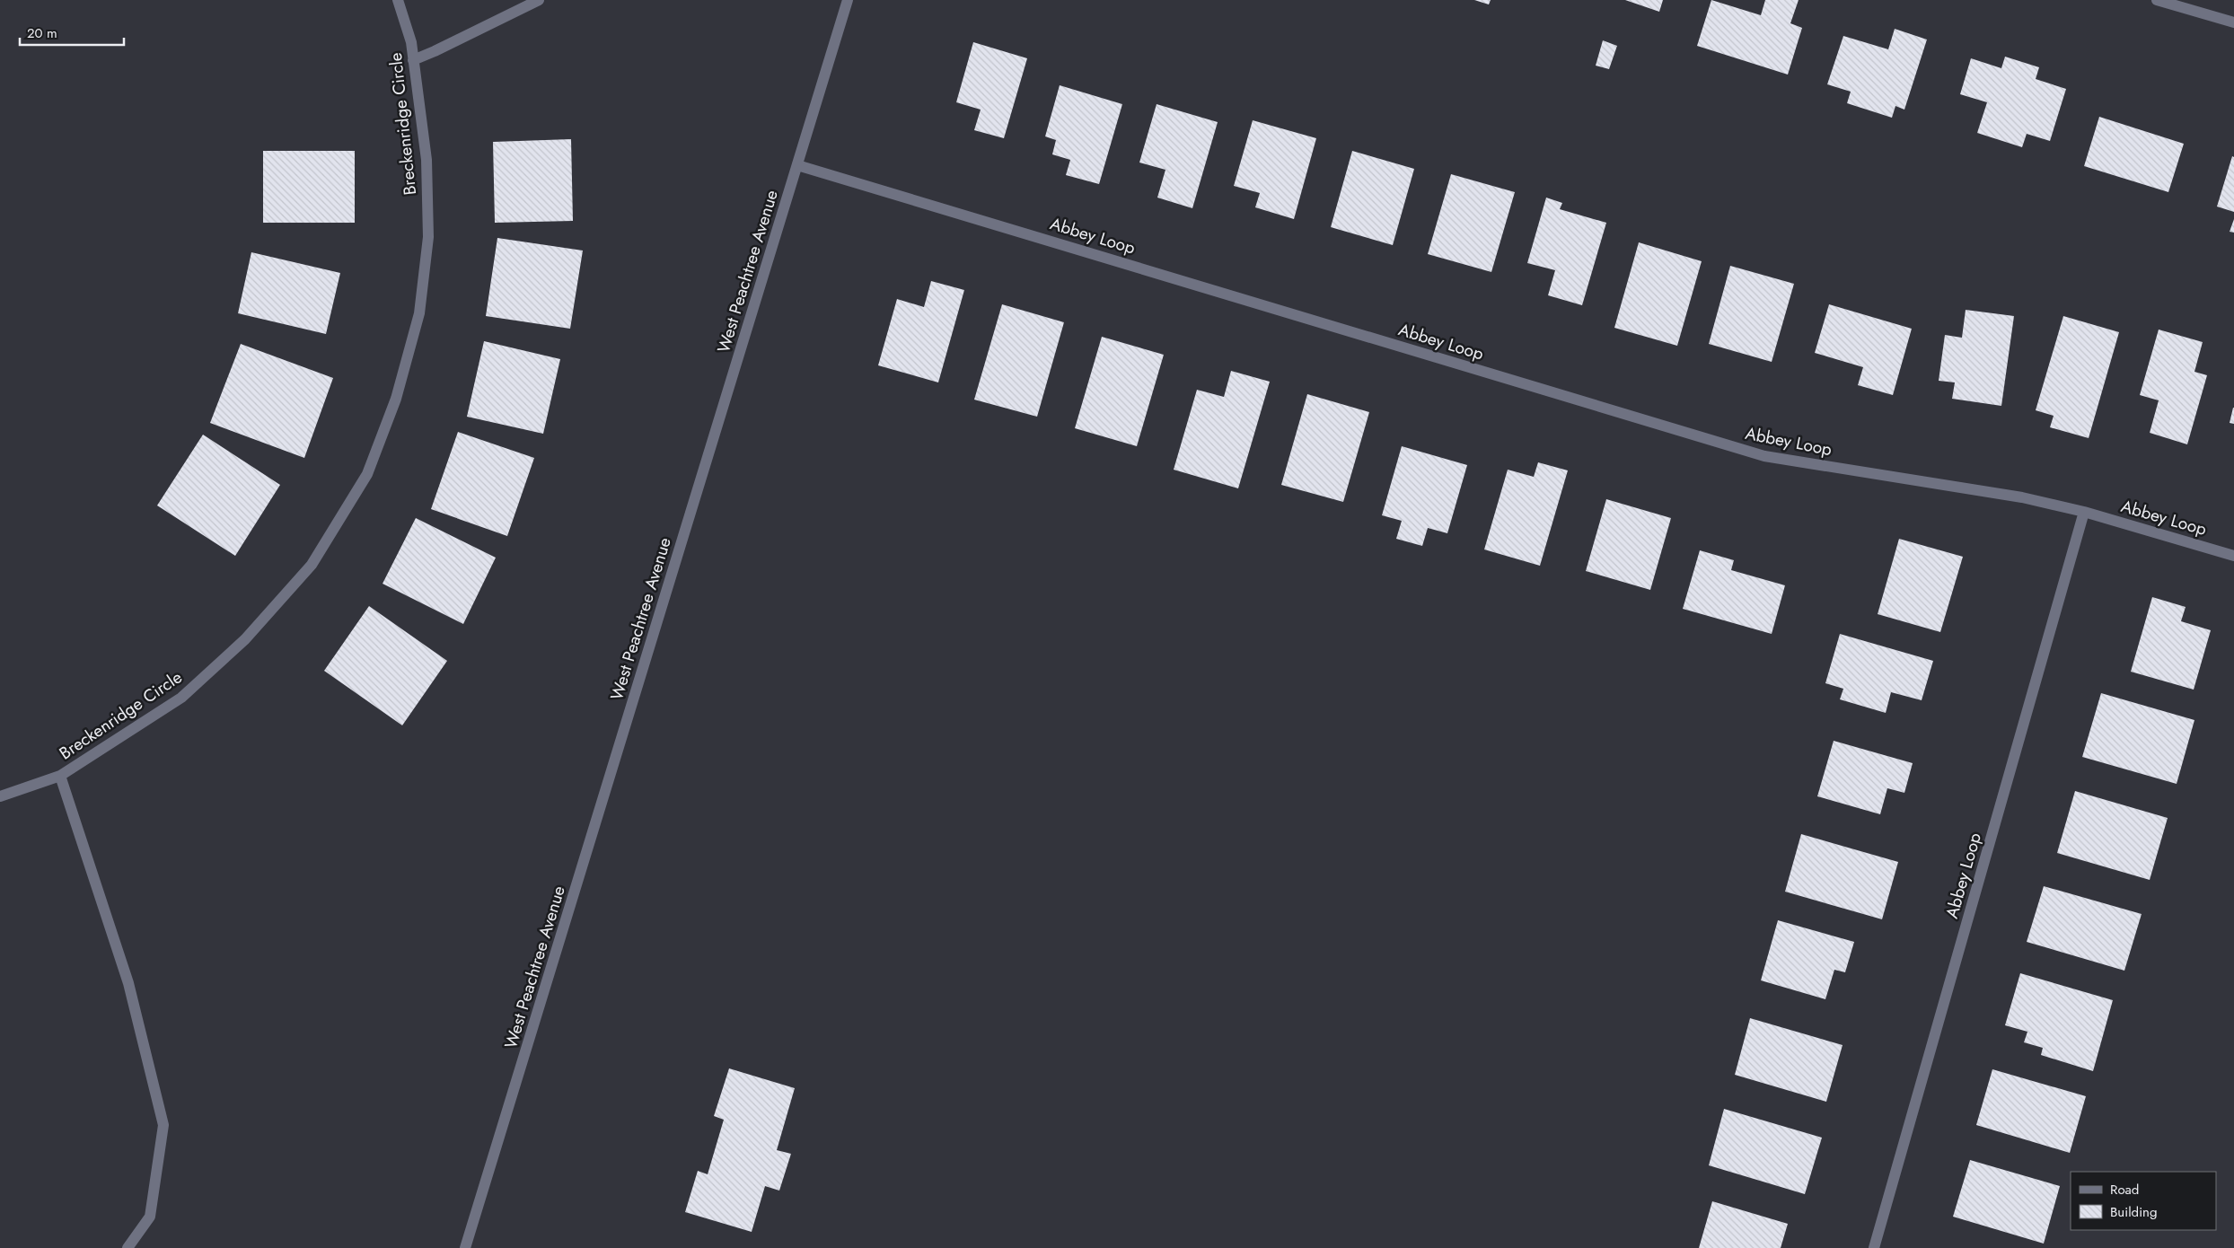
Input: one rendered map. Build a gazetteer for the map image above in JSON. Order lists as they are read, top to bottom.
{
  "streets": {
    "street": ["Breckenridge Circle", "Abbey Loop", "West Peachtree Avenue"]
  },
  "crossings": [
    ["Abbey Loop", "West Peachtree Avenue"]
  ],
  "legend": ["Road", "Building"],
  "scale_bar": "20 m"
}
